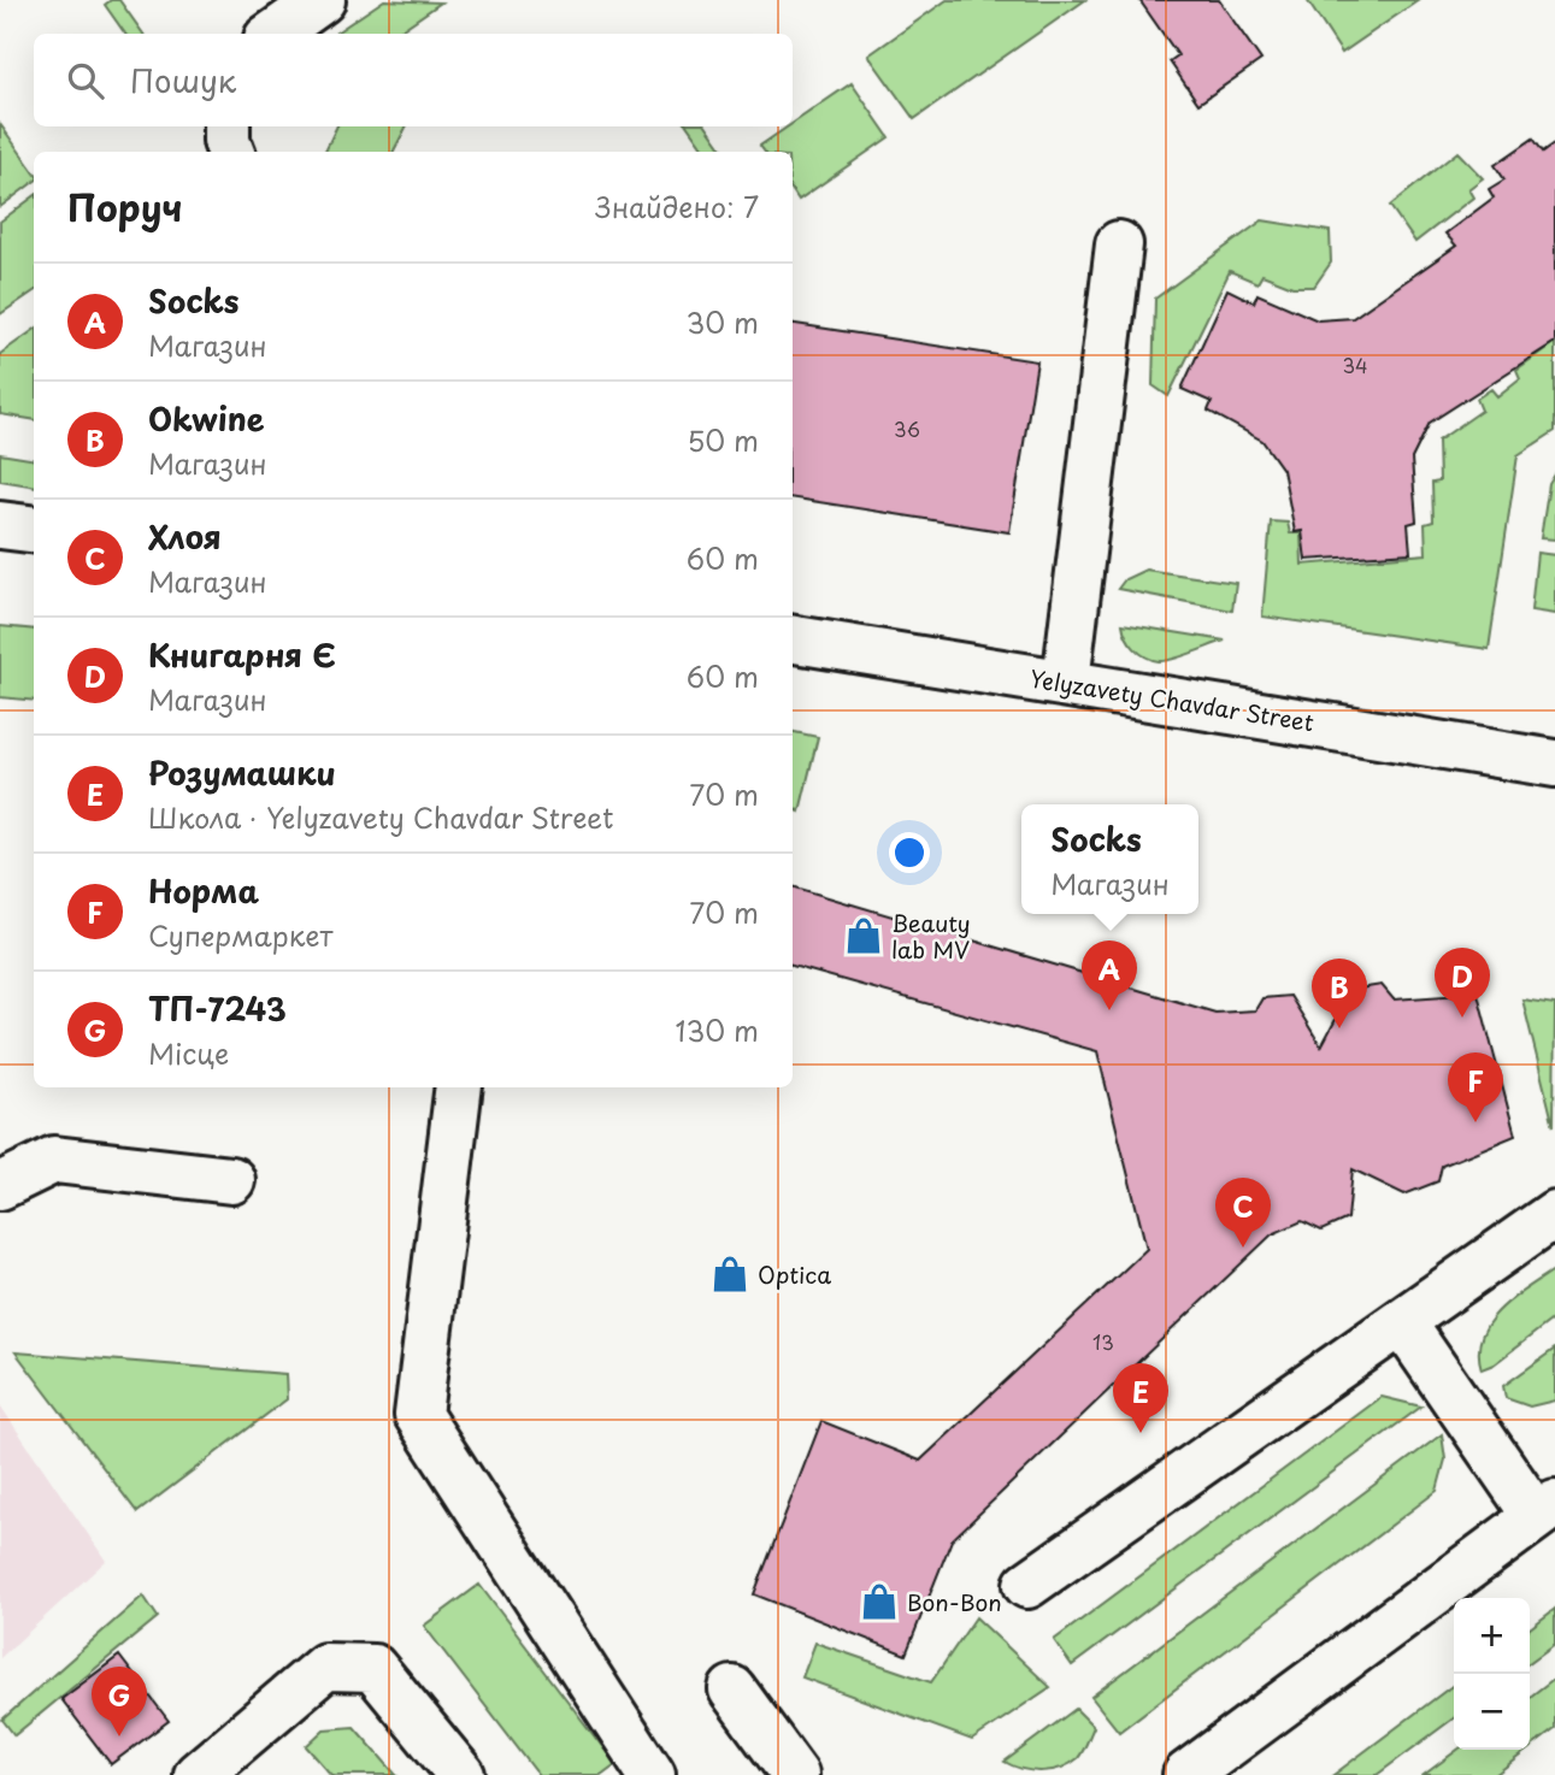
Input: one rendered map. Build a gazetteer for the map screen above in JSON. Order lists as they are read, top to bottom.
{
  "streets": {
    "street": ["Yelyzavety Chavdar Street"]
  },
  "places": {
    "shop": ["Beauty lab MV", "Optica", "Bon-Bon"]
  },
  "house_numbers": ["34", "36", "13"],
  "page": {
    "search": "Пошук",
    "heading": ["Поруч", "Знайдено: 7"],
    "list": [
      {
        "mark": "A",
        "name": "Socks",
        "note": "Магазин",
        "value": "30 m"
      },
      {
        "mark": "B",
        "name": "Okwine",
        "note": "Магазин",
        "value": "50 m"
      },
      {
        "mark": "C",
        "name": "Хлоя",
        "note": "Магазин",
        "value": "60 m"
      },
      {
        "mark": "D",
        "name": "Книгарня Є",
        "note": "Магазин",
        "value": "60 m"
      },
      {
        "mark": "E",
        "name": "Розумашки",
        "note": "Школа · Yelyzavety Chavdar Street",
        "value": "70 m"
      },
      {
        "mark": "F",
        "name": "Норма",
        "note": "Супермаркет",
        "value": "70 m"
      },
      {
        "mark": "G",
        "name": "ТП-7243",
        "note": "Місце",
        "value": "130 m"
      }
    ],
    "popup": ["Socks", "Магазин"],
    "pins": [
      "A",
      "D",
      "B",
      "F",
      "C",
      "E",
      "G"
    ],
    "map_buttons": ["+", "−"]
  }
}
